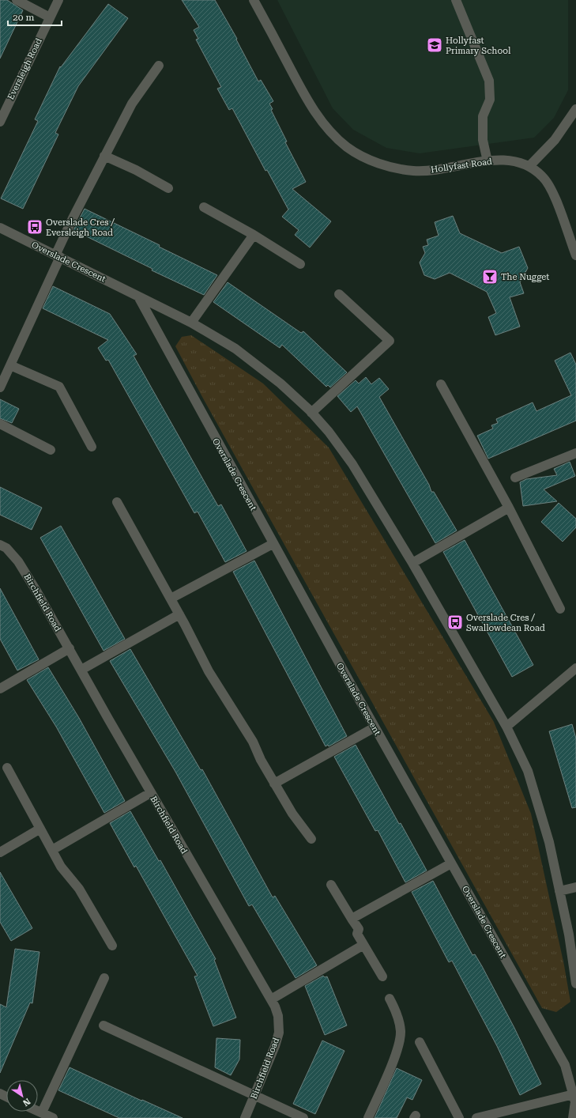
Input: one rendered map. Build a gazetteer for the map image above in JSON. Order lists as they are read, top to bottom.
{
  "streets": {
    "street": [
      "Eversleigh Road",
      "Hollyfast Road",
      "Overslade Crescent",
      "Birchfield Road"
    ]
  },
  "places": {
    "school or university": ["Hollyfast Primary School"],
    "bus stop": ["Overslade Cres / Eversleigh Road", "Overslade Cres / Swallowdean Road"],
    "bar": ["The Nugget"]
  },
  "scale_bar": "20 m",
  "north": "bottom right"
}
